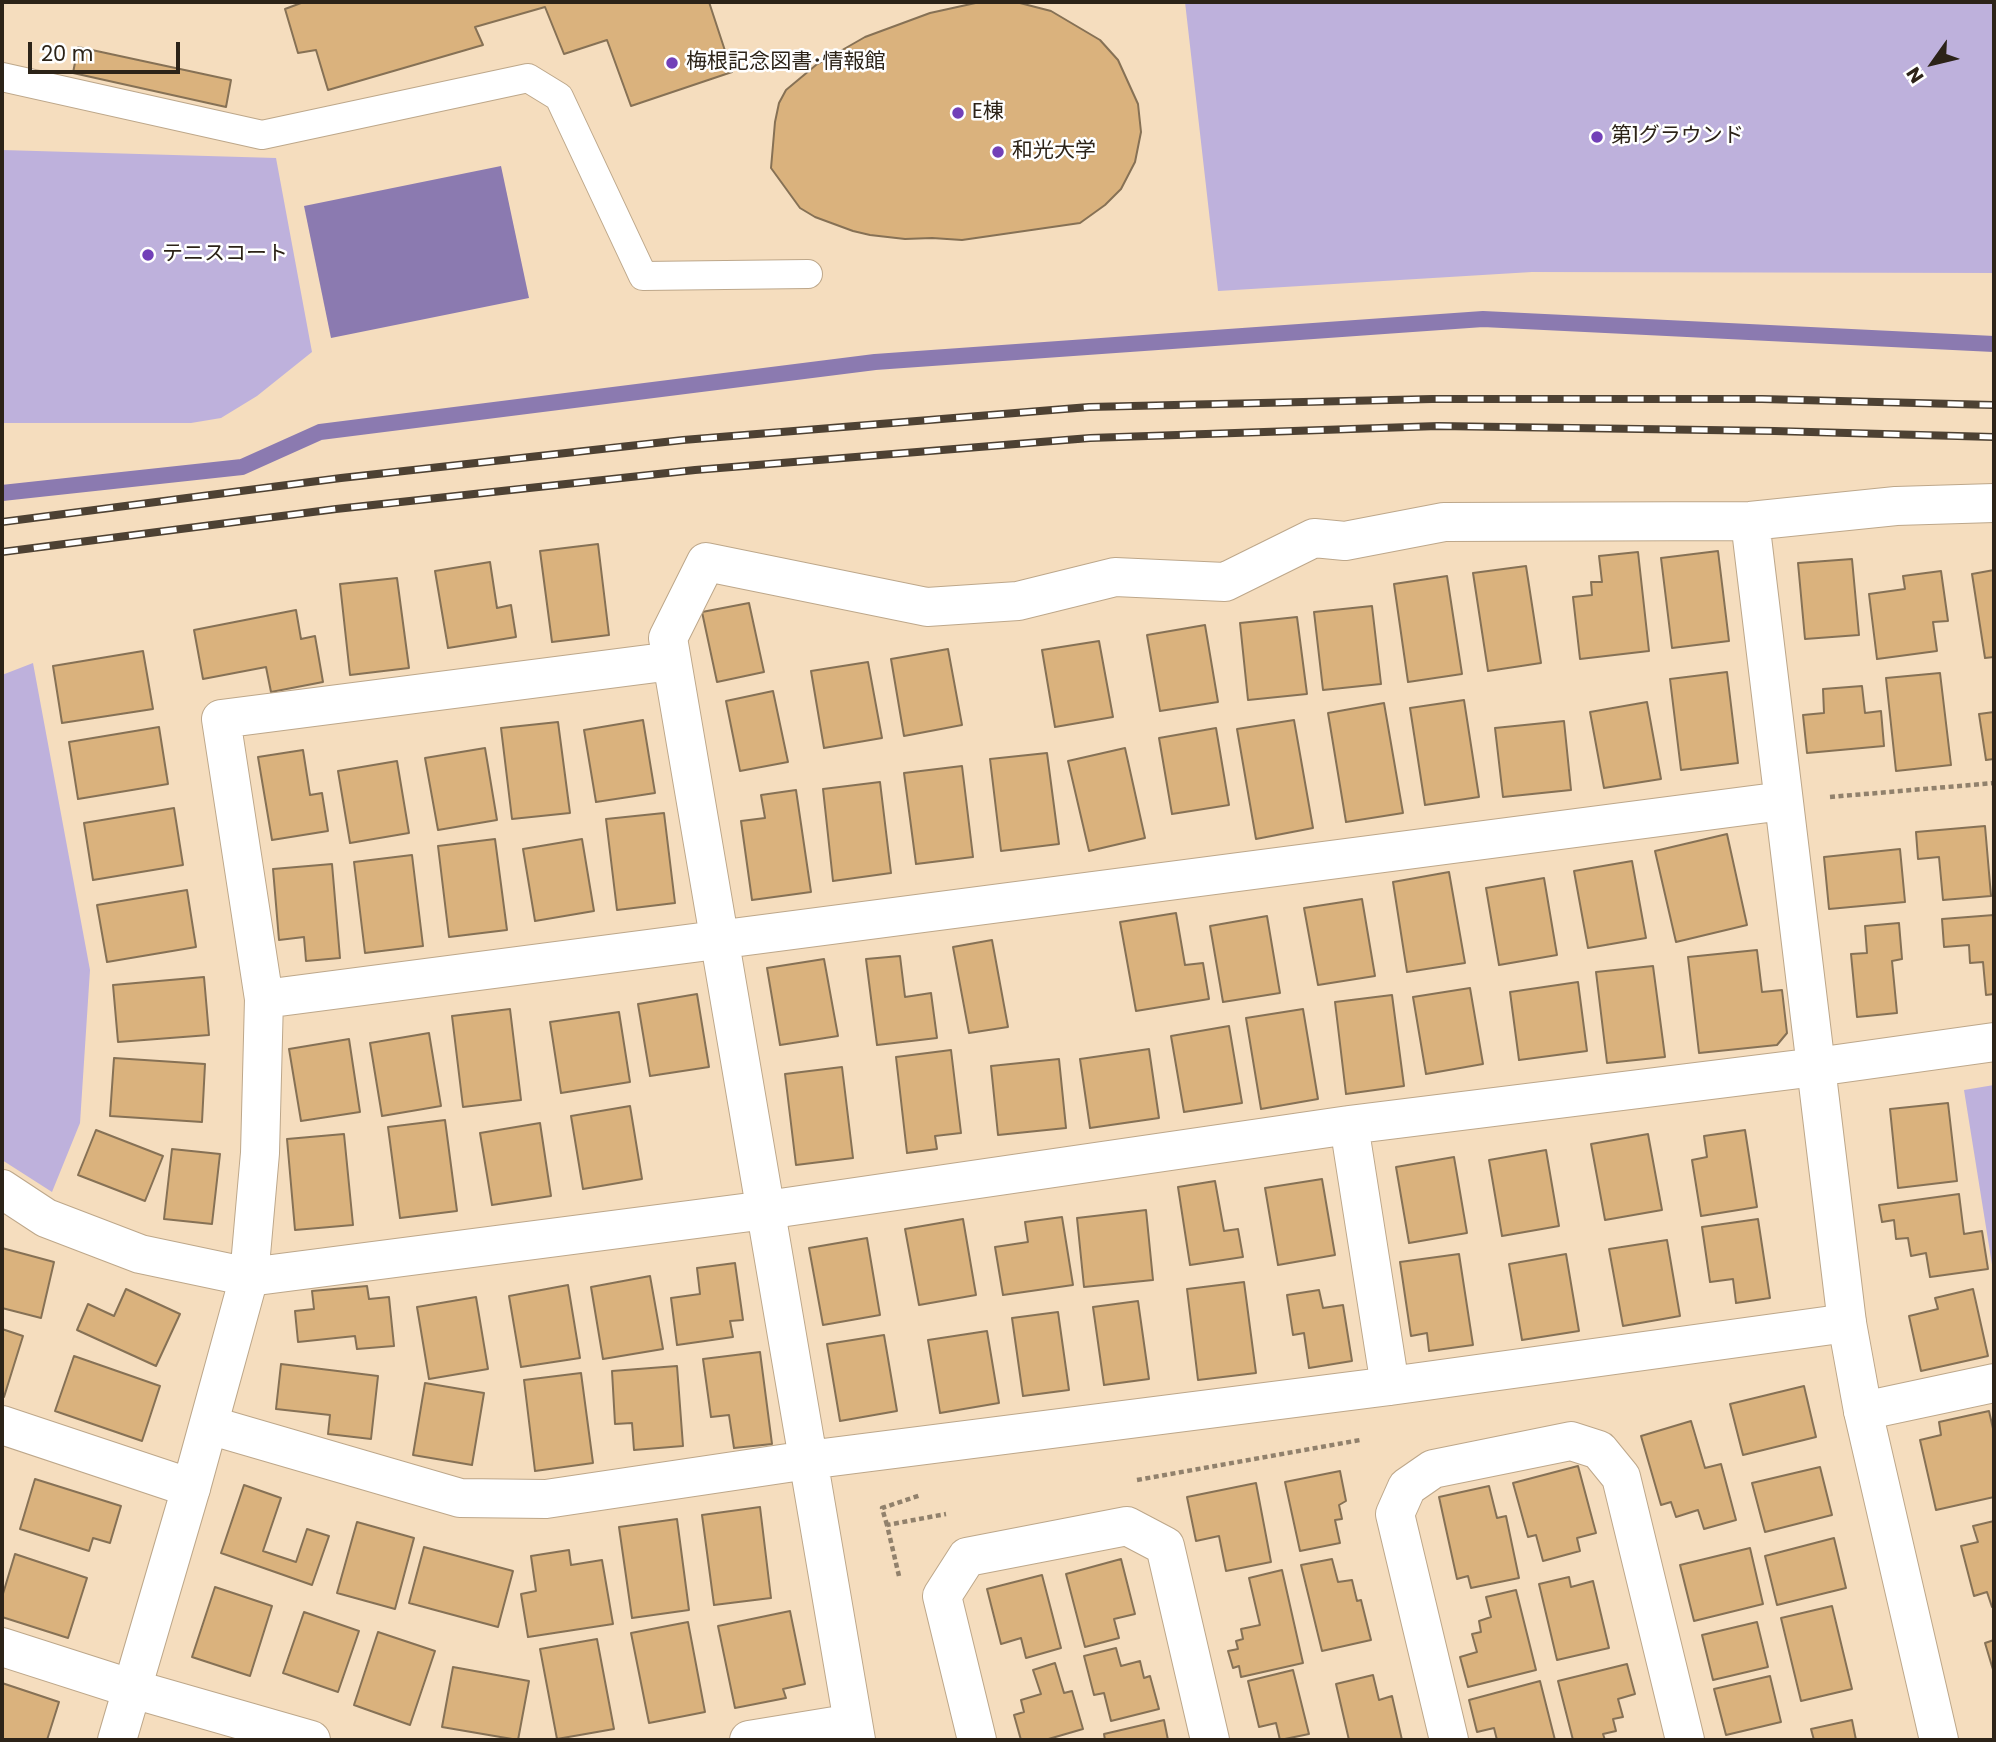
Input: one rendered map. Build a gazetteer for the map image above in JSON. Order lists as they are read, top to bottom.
{
  "places": [
    "梅根記念図書･情報館",
    "E棟",
    "第1グラウンド",
    "和光大学",
    "テニスコート"
  ],
  "scale_bar": "20 m",
  "north": "bottom left"
}
